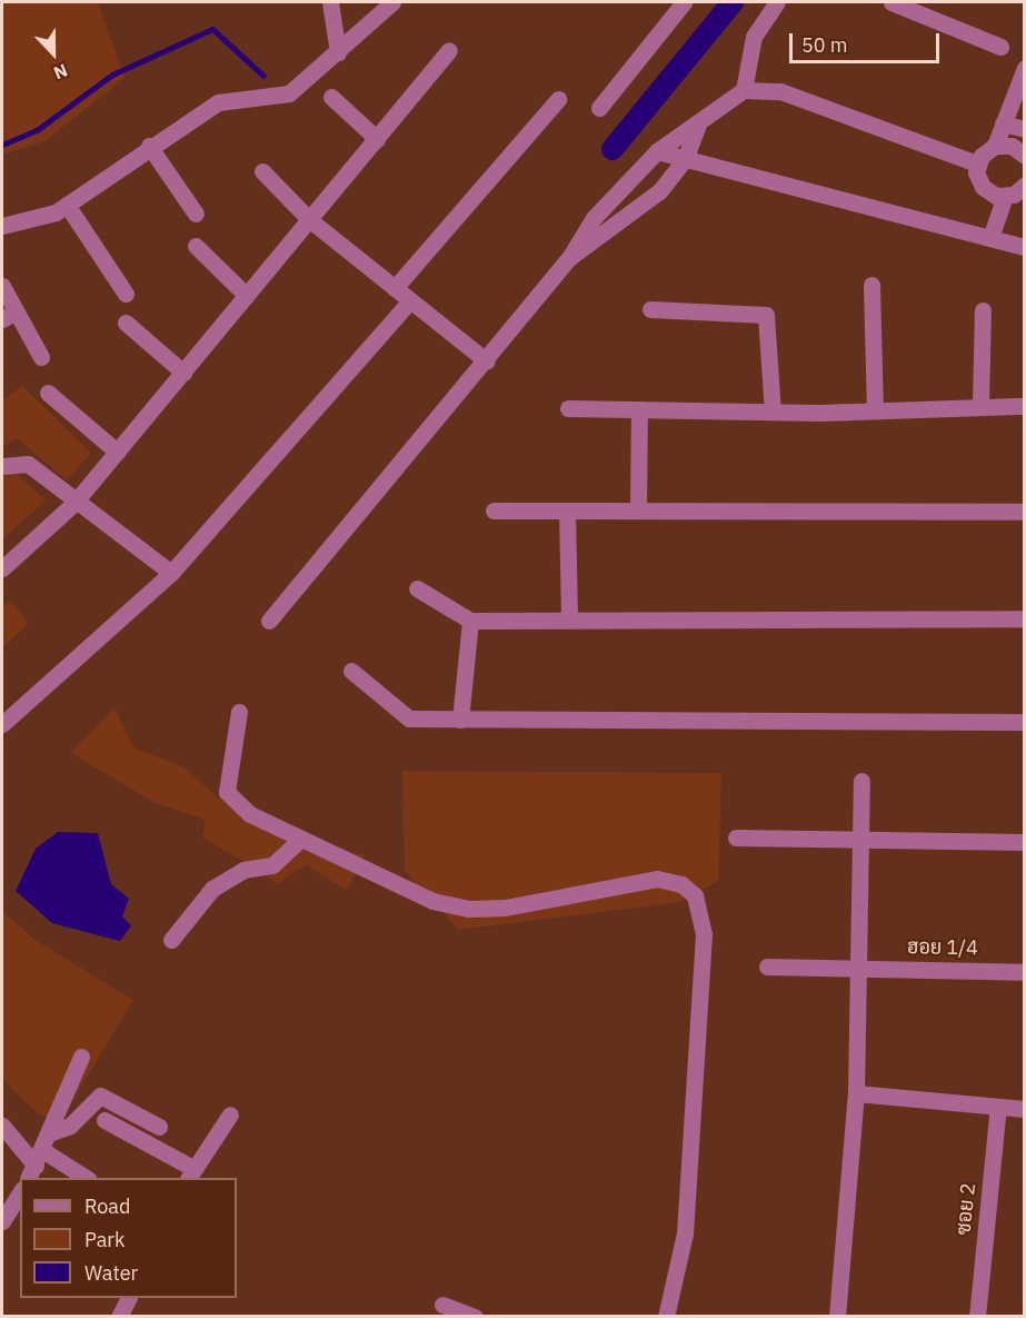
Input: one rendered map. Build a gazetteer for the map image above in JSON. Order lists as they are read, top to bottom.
{
  "streets": {
    "street": ["ฮอย 1/4", "ซอย 2"]
  },
  "legend": ["Road", "Park", "Water"],
  "scale_bar": "50 m",
  "north": "bottom"
}
